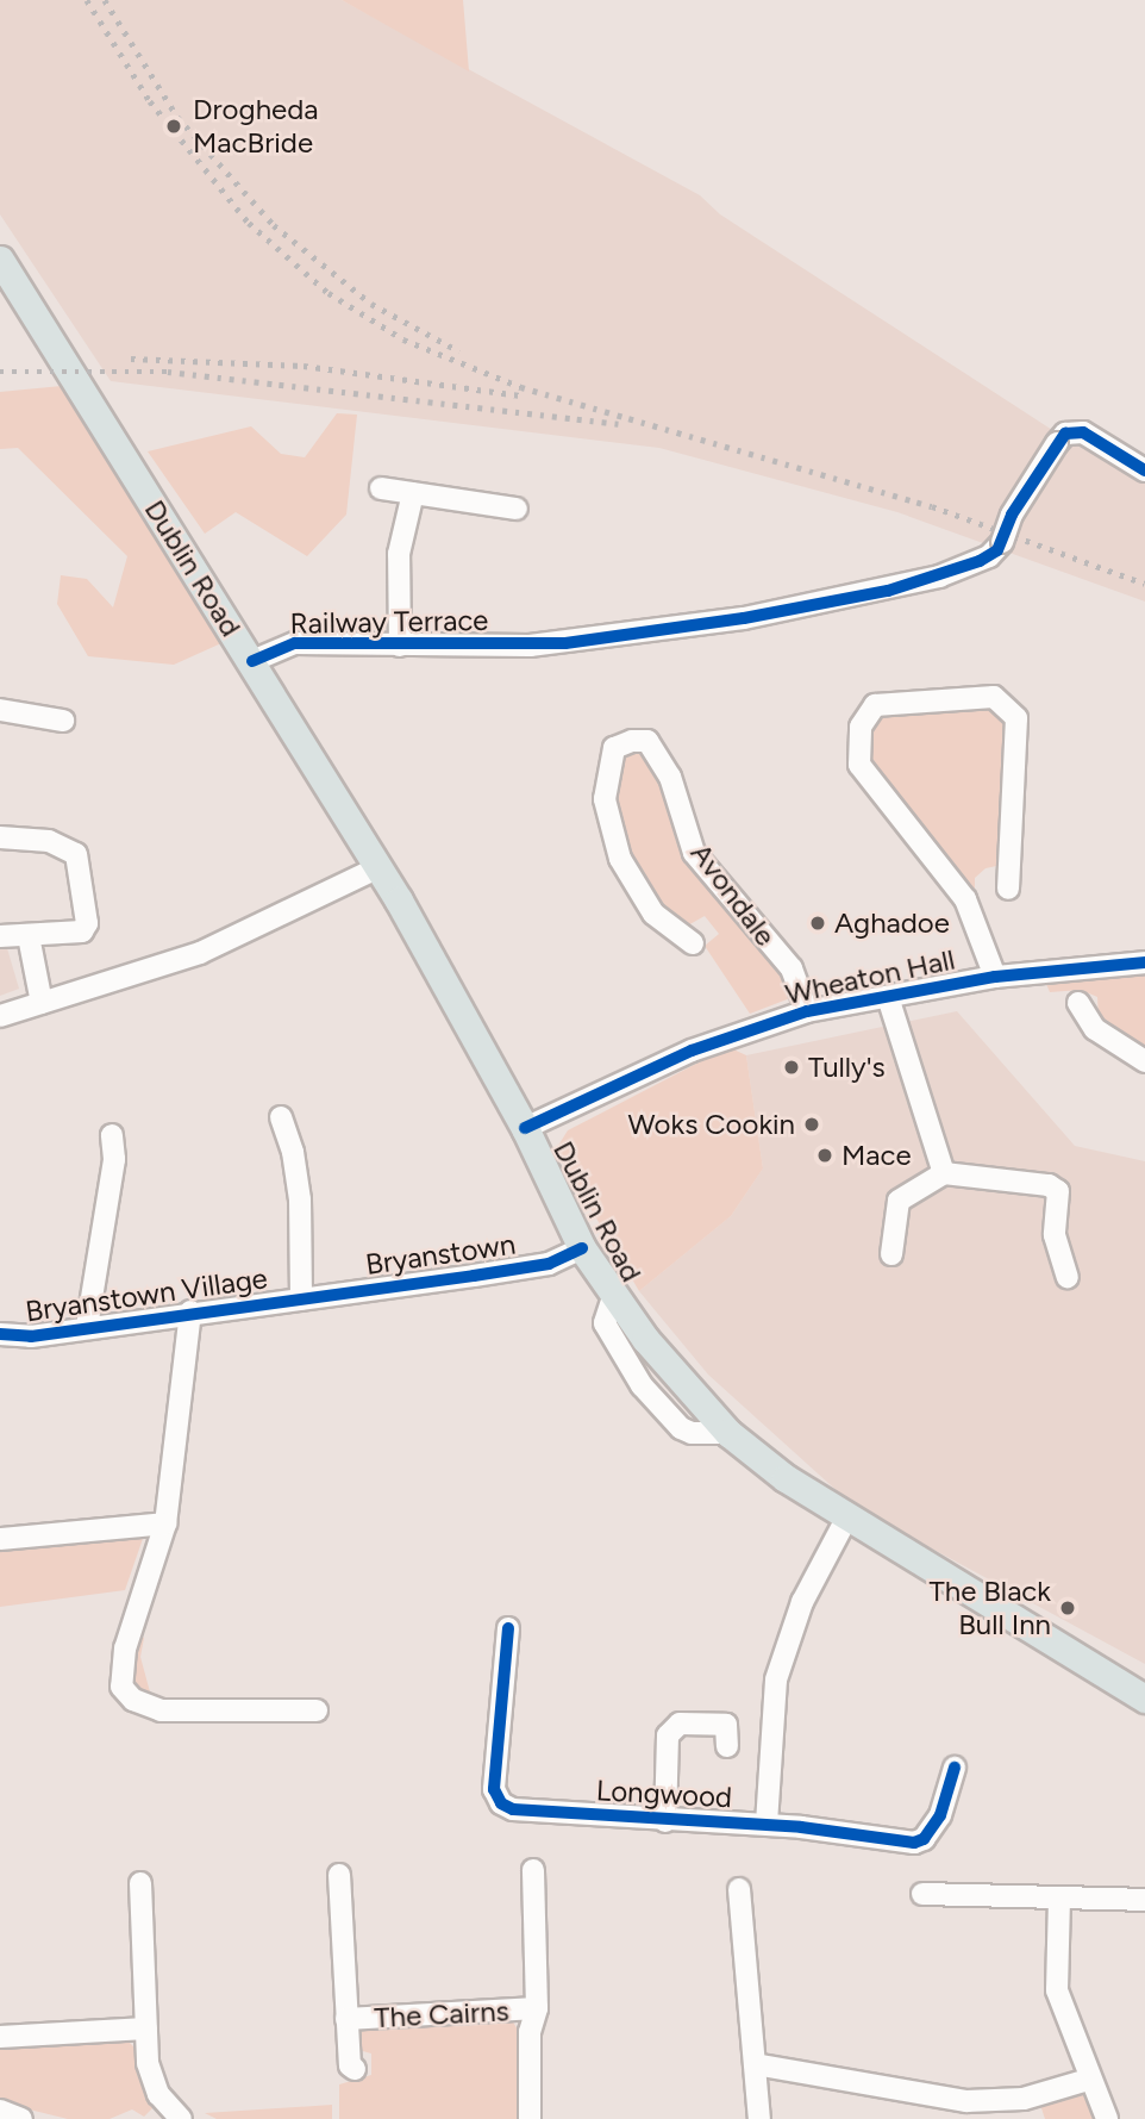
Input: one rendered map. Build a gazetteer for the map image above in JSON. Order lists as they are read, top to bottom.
{
  "streets": {
    "main road": ["Dublin Road"],
    "street": [
      "Railway Terrace",
      "Avondale",
      "Wheaton Hall",
      "Bryanstown",
      "Bryanstown Village",
      "Longwood",
      "The Cairns"
    ]
  },
  "crossings": [
    ["Dublin Road", "Railway Terrace"],
    ["Dublin Road", "Wheaton Hall"],
    ["Dublin Road", "Bryanstown"],
    ["Dublin Road", "Longwood"],
    ["Avondale", "Wheaton Hall"],
    ["Bryanstown", "Bryanstown Village"]
  ],
  "places": [
    "Drogheda MacBride",
    "Aghadoe",
    "Tully's",
    "Woks Cookin",
    "Mace",
    "The Black Bull Inn"
  ]
}
